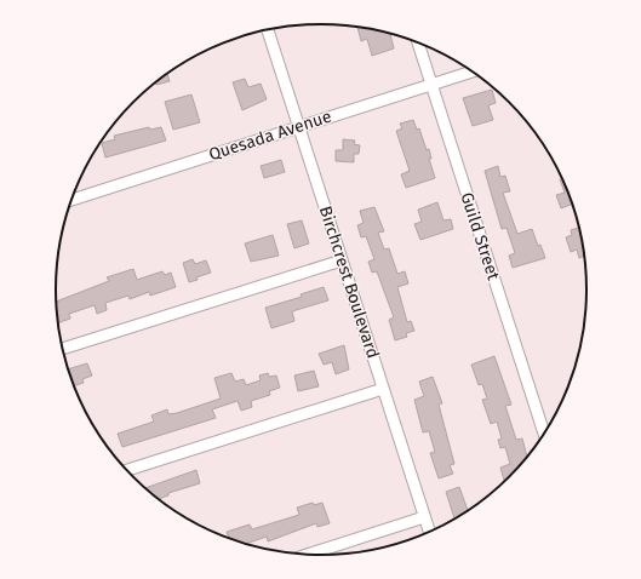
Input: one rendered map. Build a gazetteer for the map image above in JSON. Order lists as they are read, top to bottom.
{
  "streets": {
    "street": ["Quesada Avenue", "Guild Street", "Birchcrest Boulevard"]
  },
  "crossings": [
    ["Quesada Avenue", "Guild Street"],
    ["Quesada Avenue", "Birchcrest Boulevard"]
  ]
}
